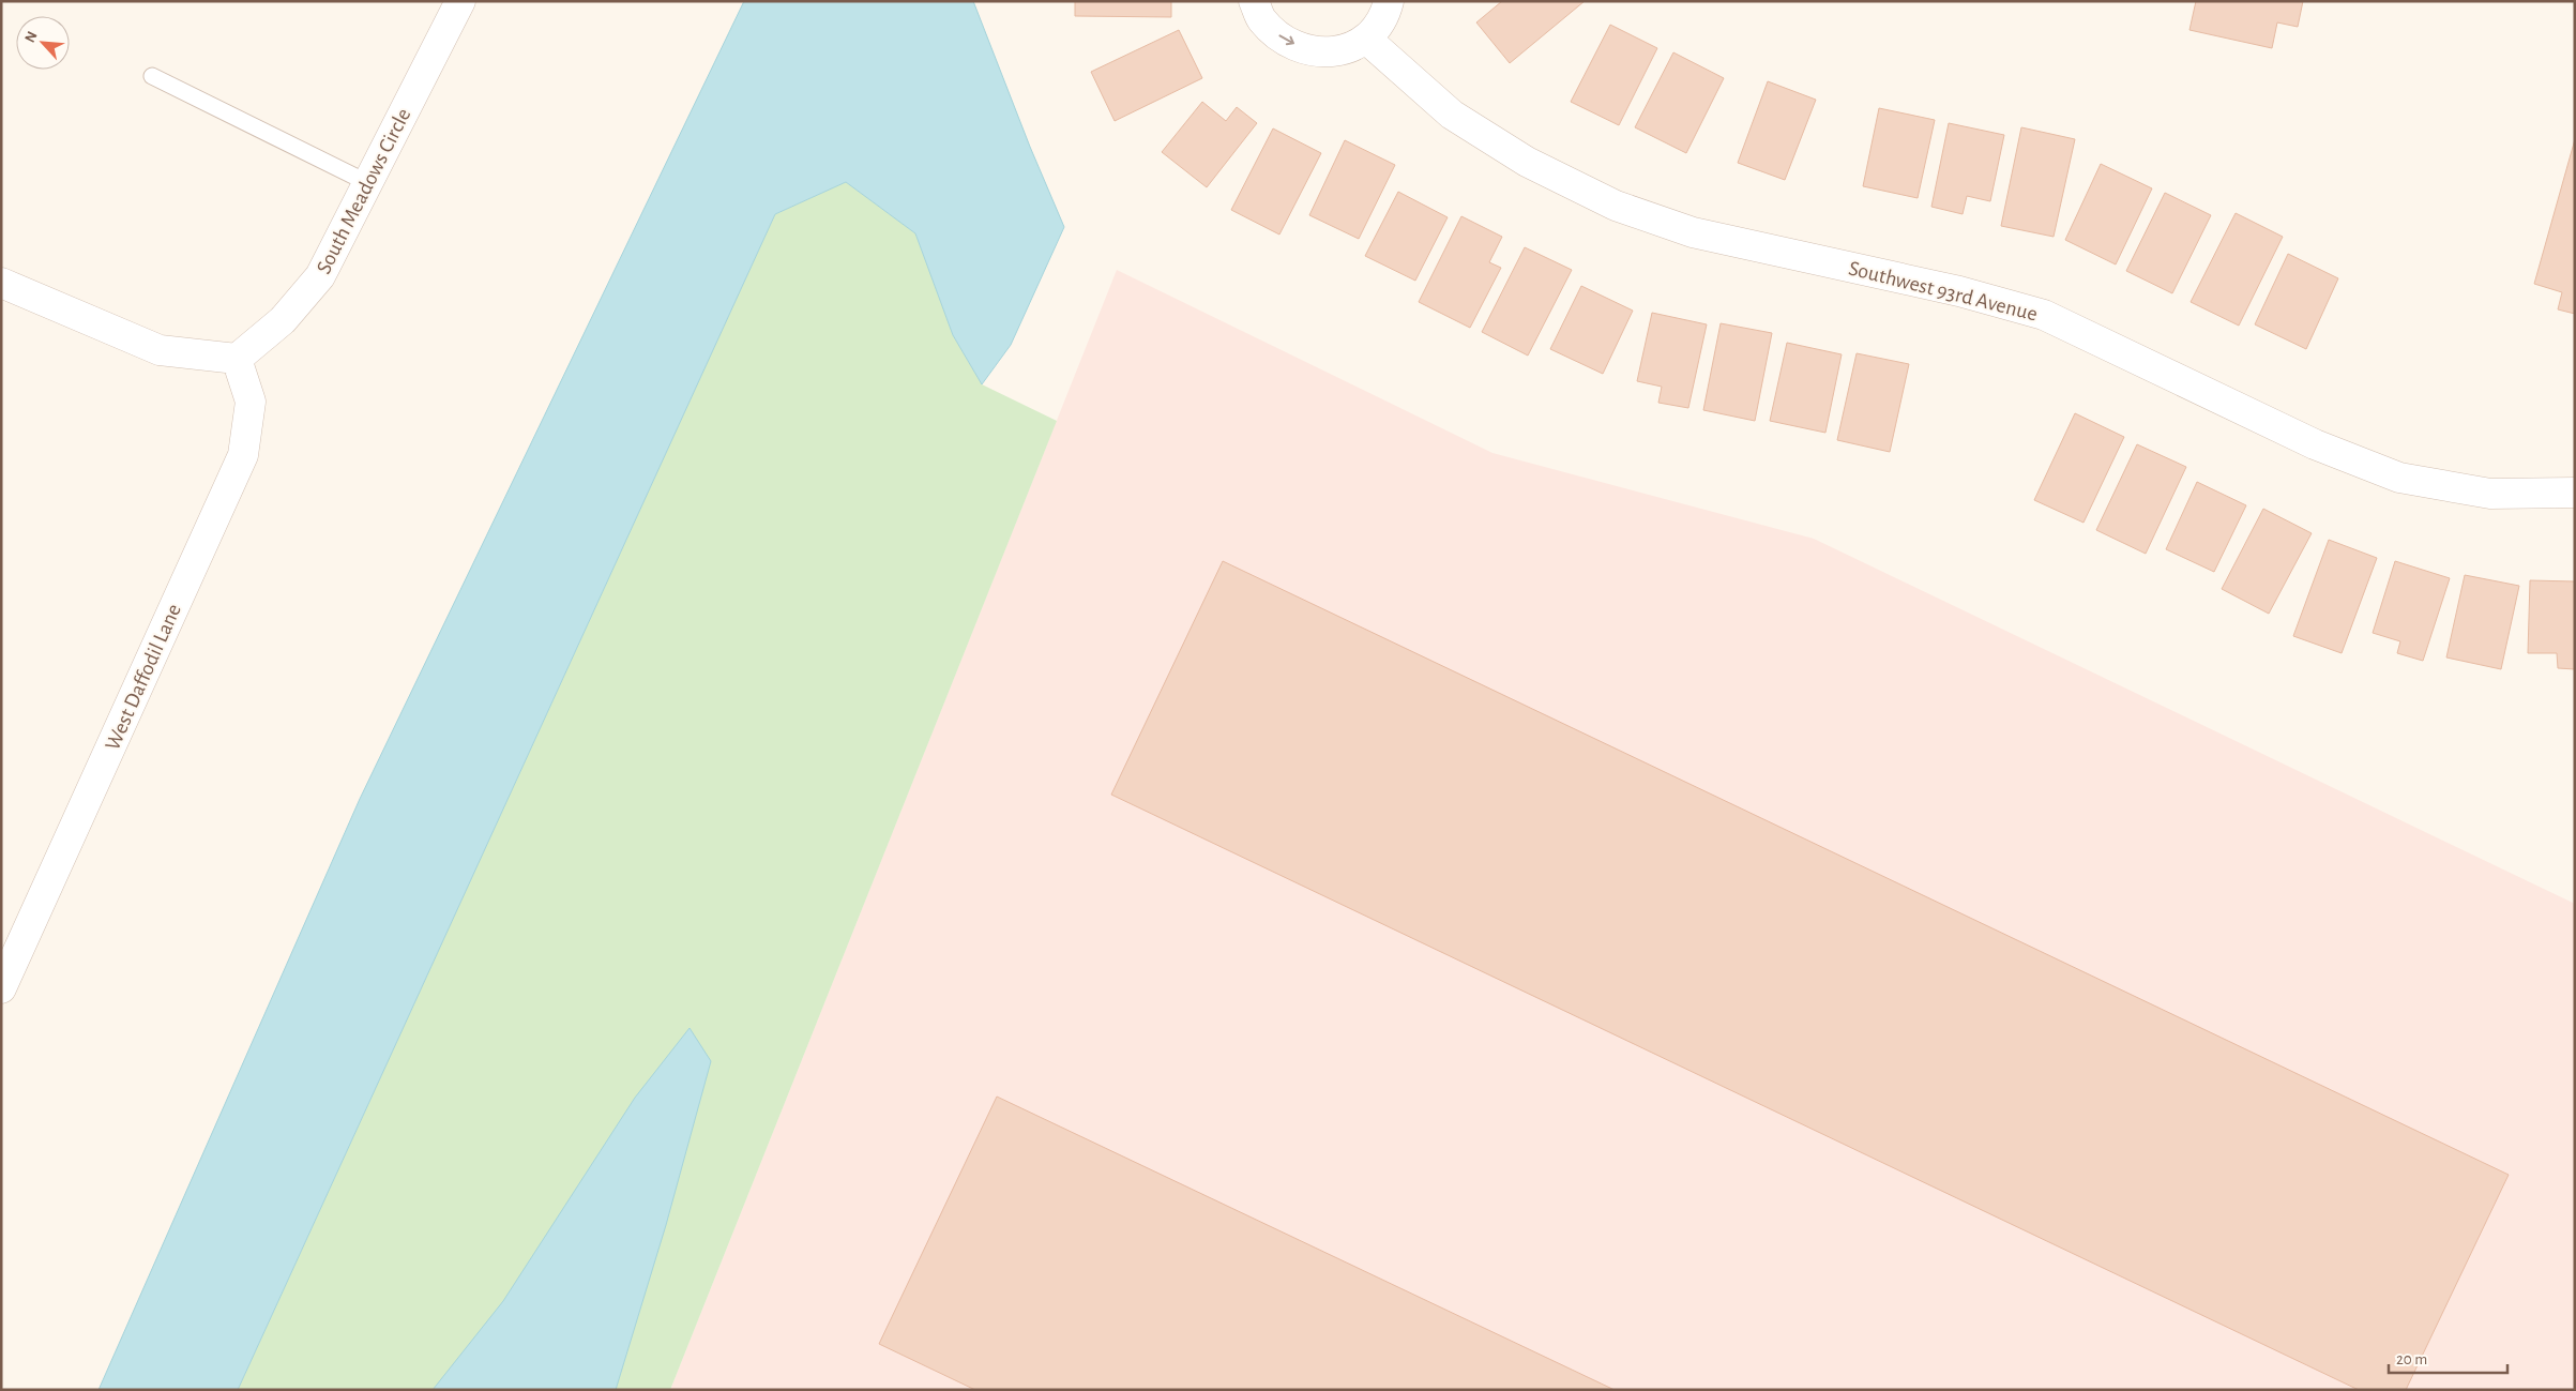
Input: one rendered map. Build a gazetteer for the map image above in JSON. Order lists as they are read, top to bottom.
{
  "streets": {
    "street": ["South Meadows Circle", "Southwest 93rd Avenue", "West Daffodil Lane"]
  },
  "crossings": [
    ["South Meadows Circle", "West Daffodil Lane"]
  ],
  "scale_bar": "20 m",
  "north": "top left"
}
